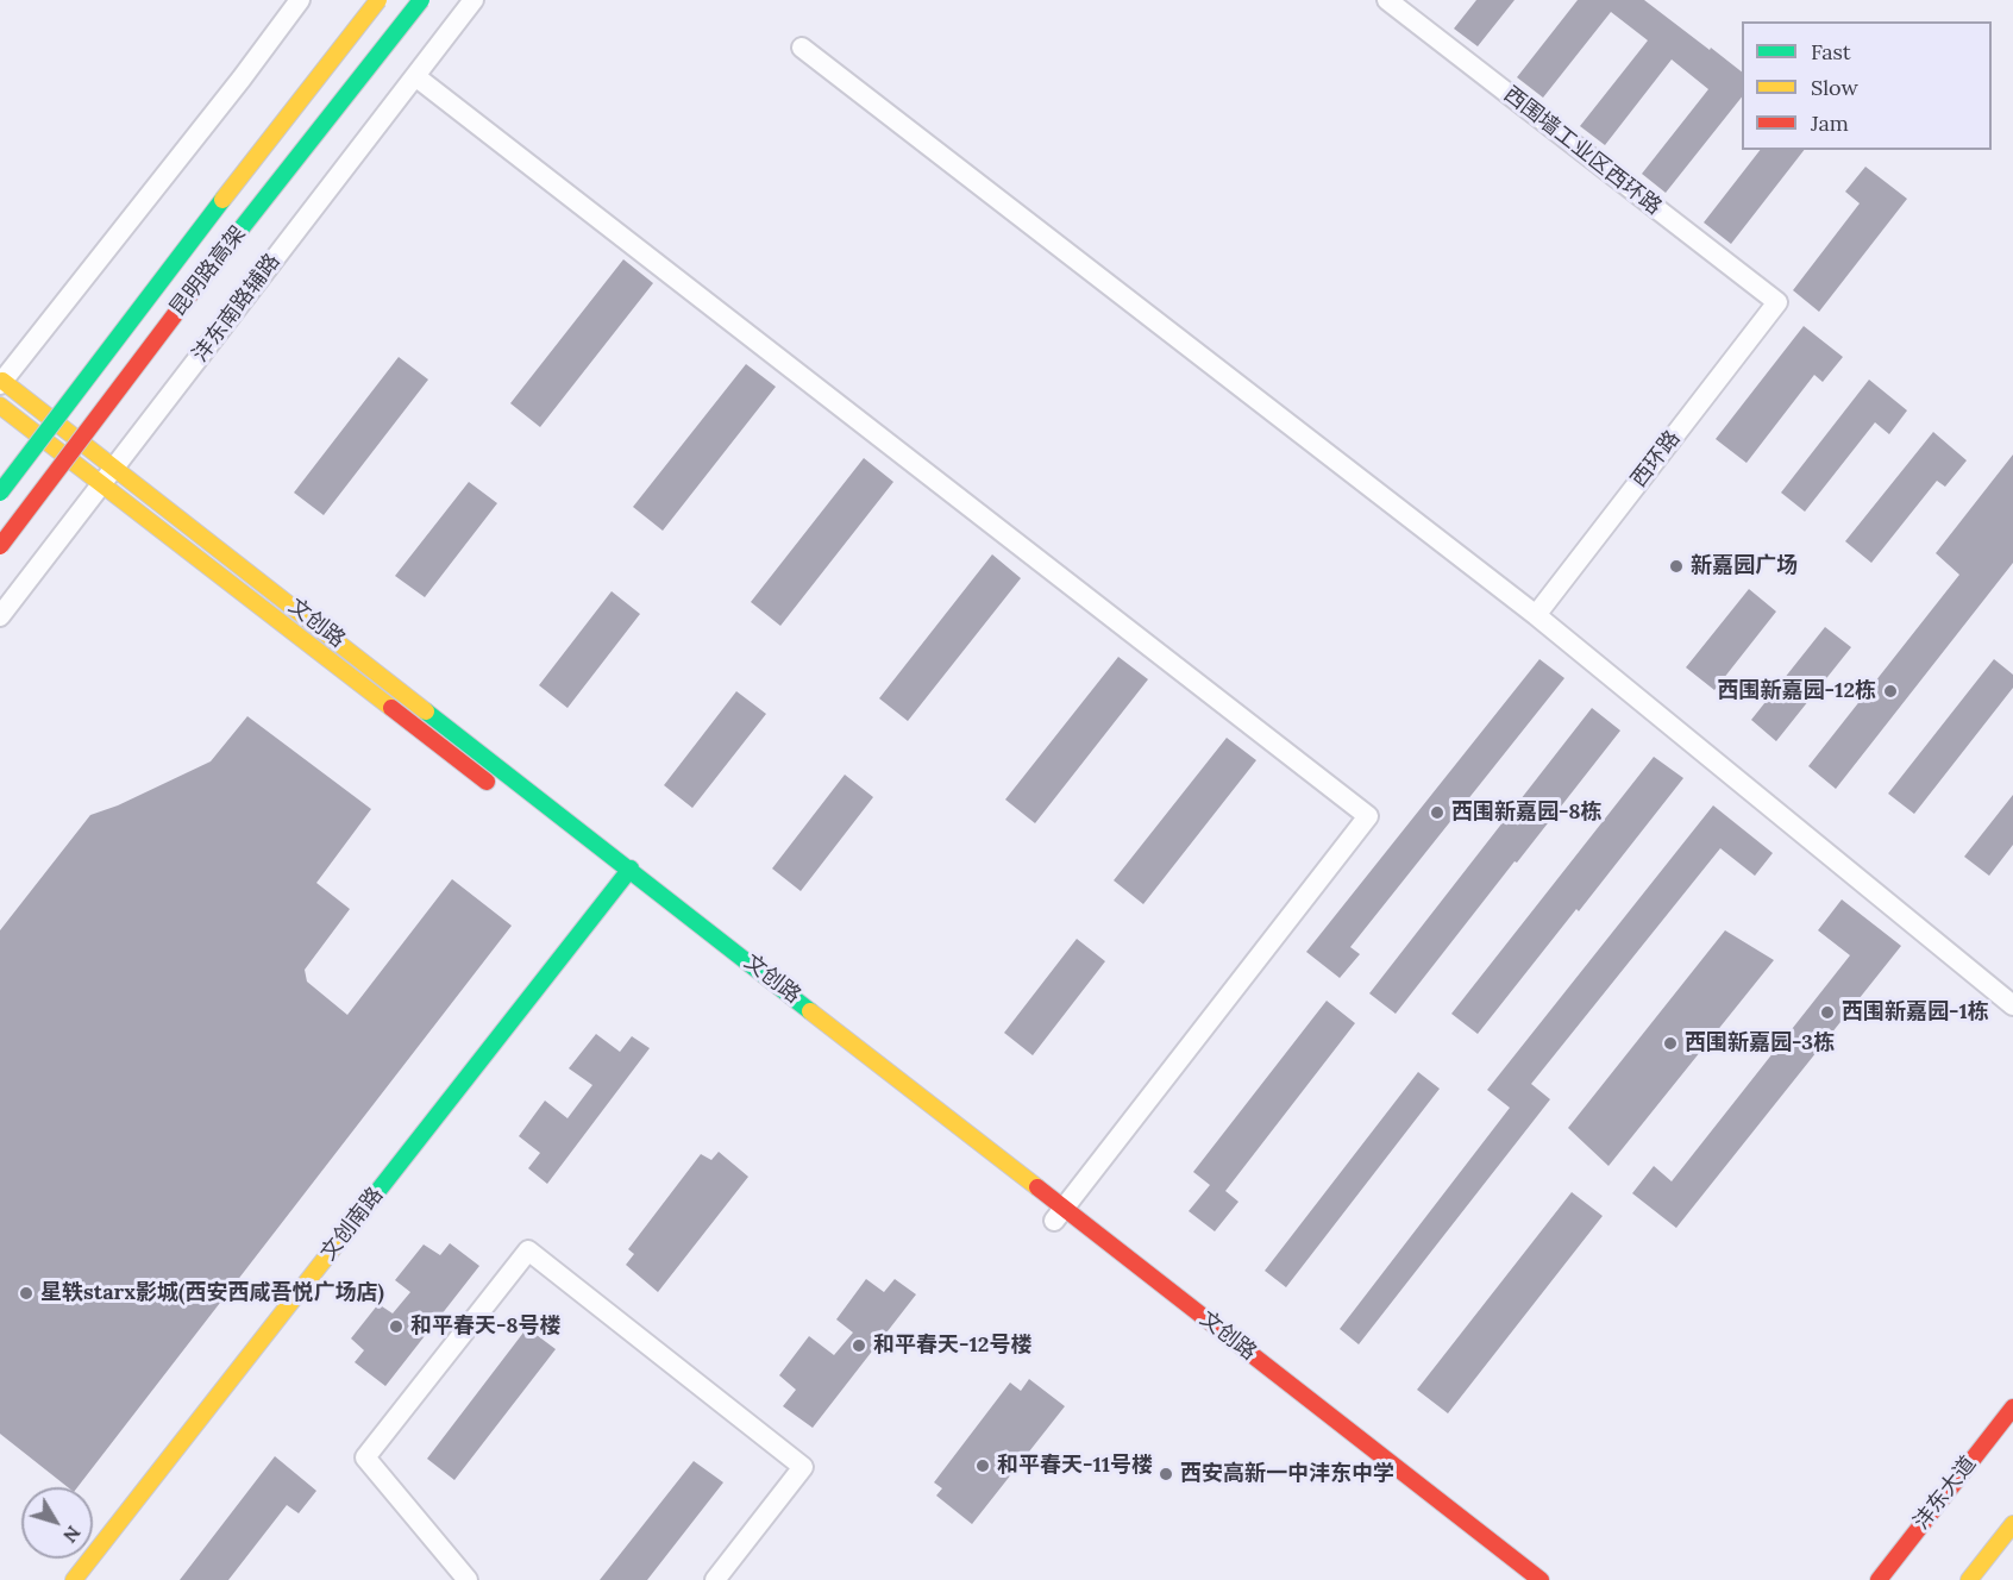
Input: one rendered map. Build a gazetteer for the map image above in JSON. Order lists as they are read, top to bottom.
{
  "streets": {
    "main road": [
      "昆明路高架",
      "文创路",
      "文创南路",
      "沣东大道"
    ],
    "street": ["西围墙工业区西环路", "沣东南路辅路", "西环路"]
  },
  "crossings": [
    ["西围墙工业区西环路", "西环路"],
    ["沣东南路辅路", "文创路"],
    ["文创路", "文创南路"]
  ],
  "places": [
    "新嘉园广场",
    "西围新嘉园-12栋",
    "西围新嘉园-8栋",
    "西围新嘉园-1栋",
    "西围新嘉园-3栋",
    "星轶starx影城(西安西咸吾悦广场店)",
    "和平春天-8号楼",
    "和平春天-12号楼",
    "和平春天-11号楼",
    "西安高新一中沣东中学"
  ],
  "legend": ["Fast", "Slow", "Jam"],
  "north": "bottom right"
}
